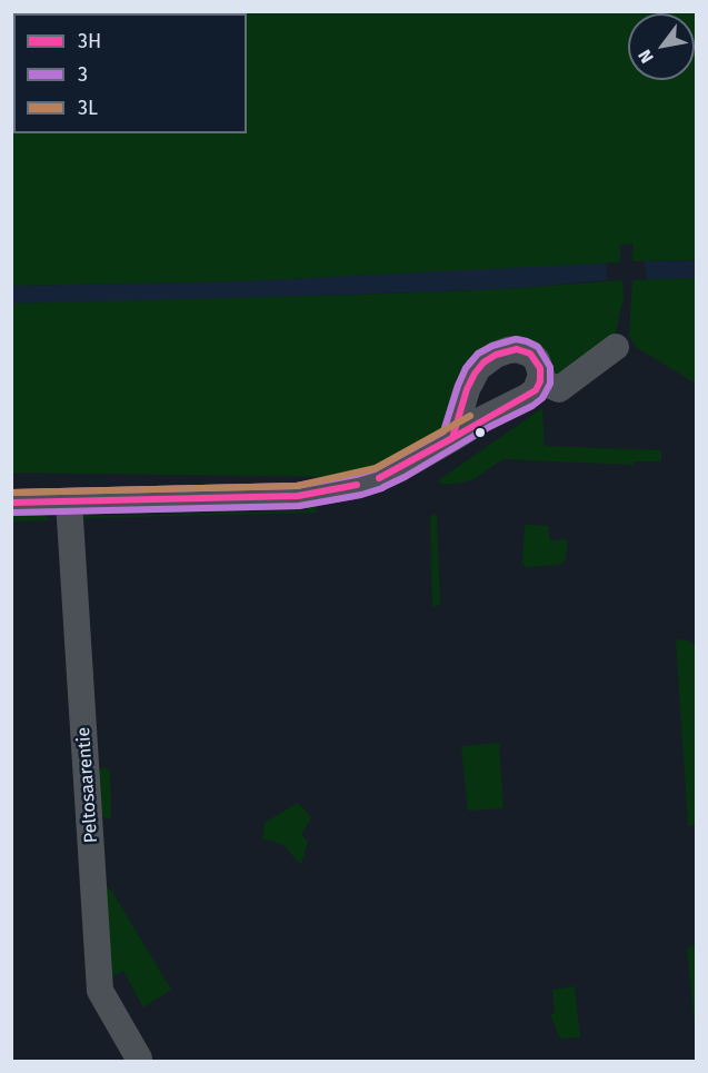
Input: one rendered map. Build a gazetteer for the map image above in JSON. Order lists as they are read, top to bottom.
{
  "streets": {
    "street": ["Peltosaarentie"]
  },
  "lines": ["transit line 3", "transit line 3H", "transit line 3L"],
  "legend": ["3H", "3", "3L"],
  "north": "bottom left"
}
